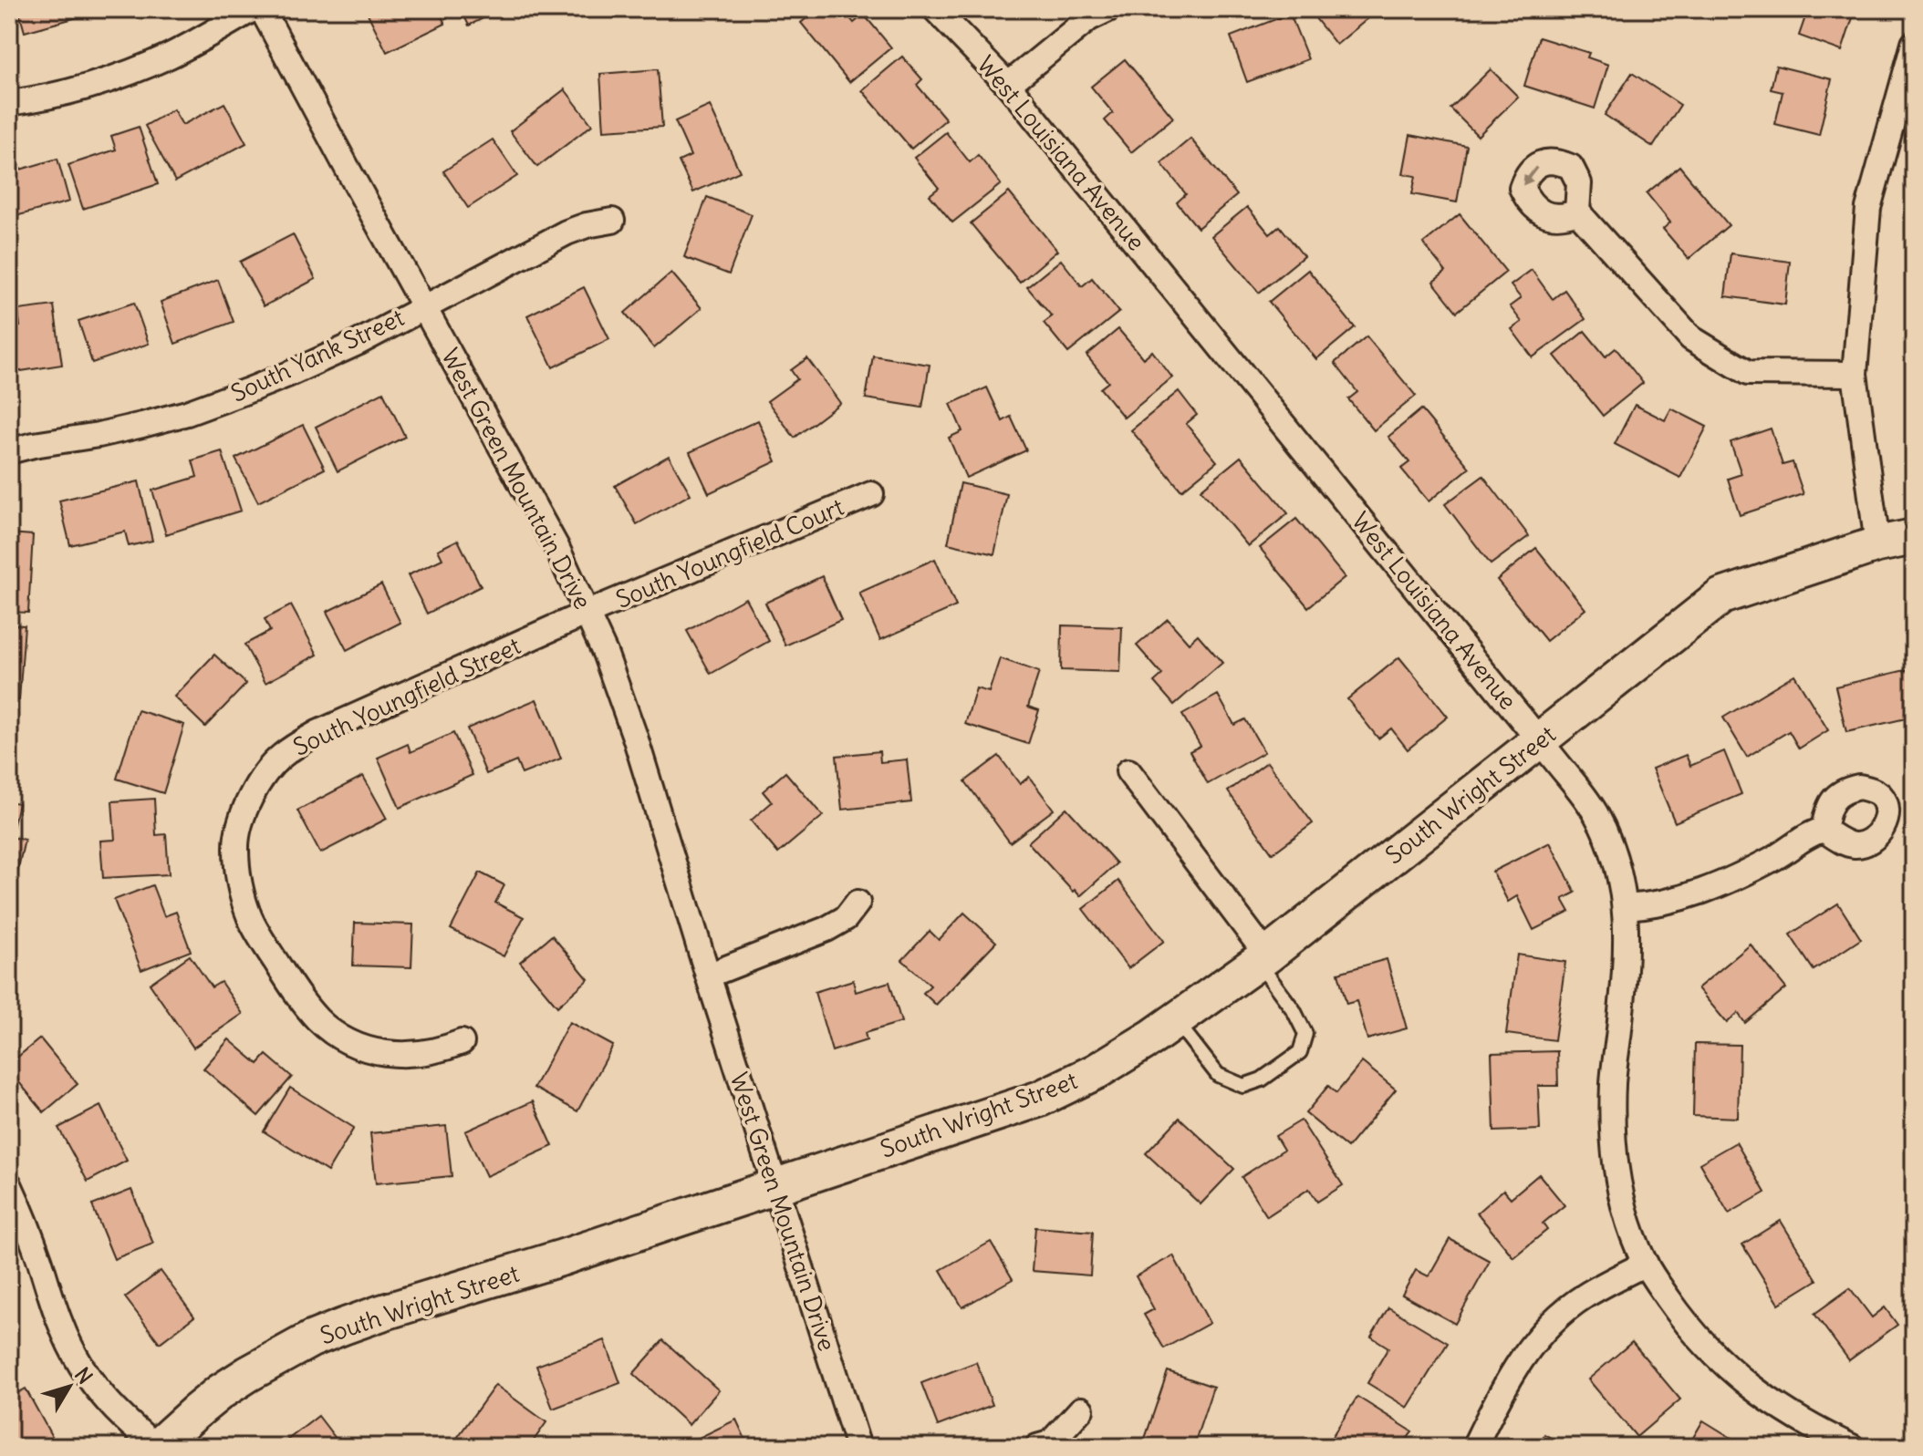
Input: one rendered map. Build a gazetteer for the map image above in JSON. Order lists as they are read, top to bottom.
{
  "streets": {
    "street": [
      "West Louisiana Avenue",
      "South Yank Street",
      "West Green Mountain Drive",
      "South Youngfield Court",
      "South Youngfield Street",
      "South Wright Street"
    ]
  },
  "crossings": [
    ["West Louisiana Avenue", "South Wright Street"],
    ["South Yank Street", "West Green Mountain Drive"],
    ["West Green Mountain Drive", "South Youngfield Court"],
    ["West Green Mountain Drive", "South Youngfield Street"],
    ["West Green Mountain Drive", "South Wright Street"],
    ["South Youngfield Court", "South Youngfield Street"]
  ],
  "north": "top right"
}
